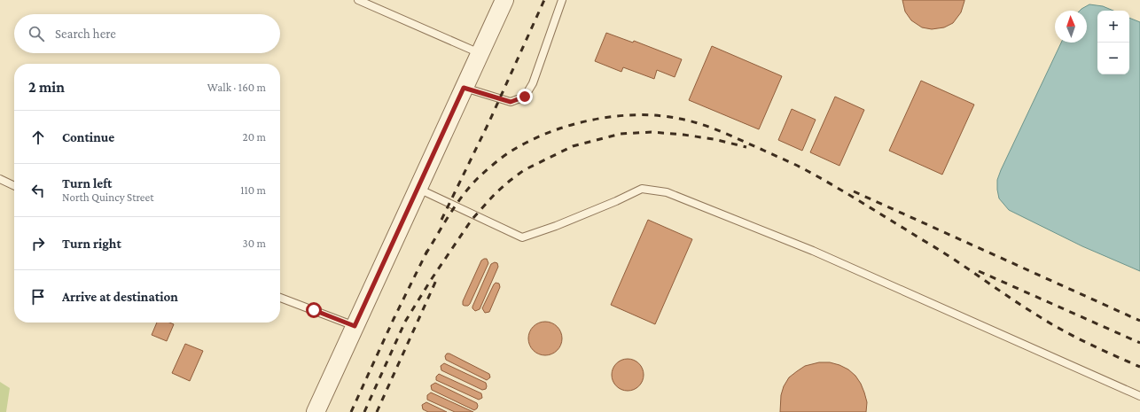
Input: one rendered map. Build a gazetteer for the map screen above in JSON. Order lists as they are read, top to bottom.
{
  "north": "top",
  "page": {
    "map_buttons": ["+", "−"],
    "search": "Search here",
    "heading": ["2 min", "Walk · 160 m"],
    "list": [
      ["Continue", "20 m"],
      ["Turn left", "North Quincy Street", "110 m"],
      ["Turn right", "30 m"],
      "Arrive at destination"
    ]
  }
}
